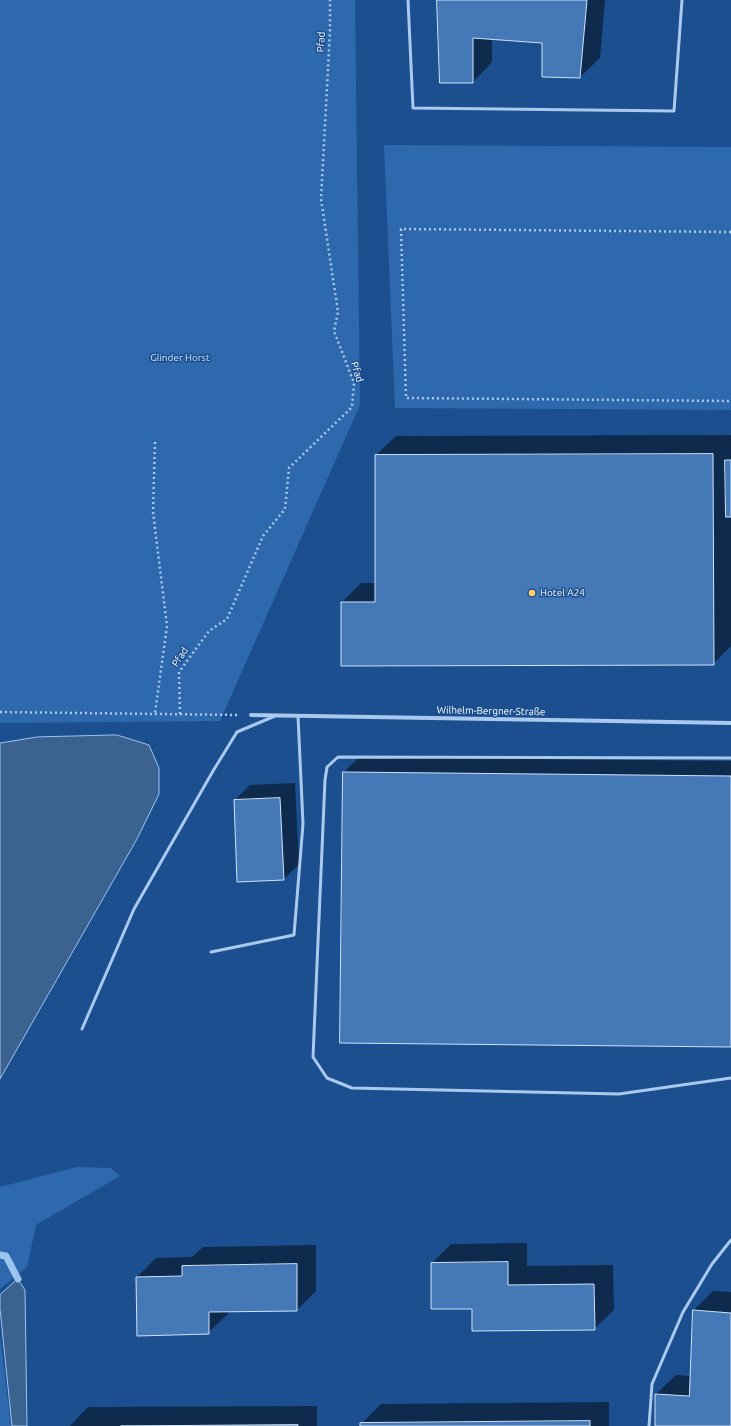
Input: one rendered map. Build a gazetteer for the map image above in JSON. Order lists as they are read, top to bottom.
{
  "streets": {
    "street": ["Wilhelm-Bergner-Straße"],
    "path": ["Pfad"]
  },
  "parks": ["Glinder Horst"],
  "places": ["Hotel A24"]
}
